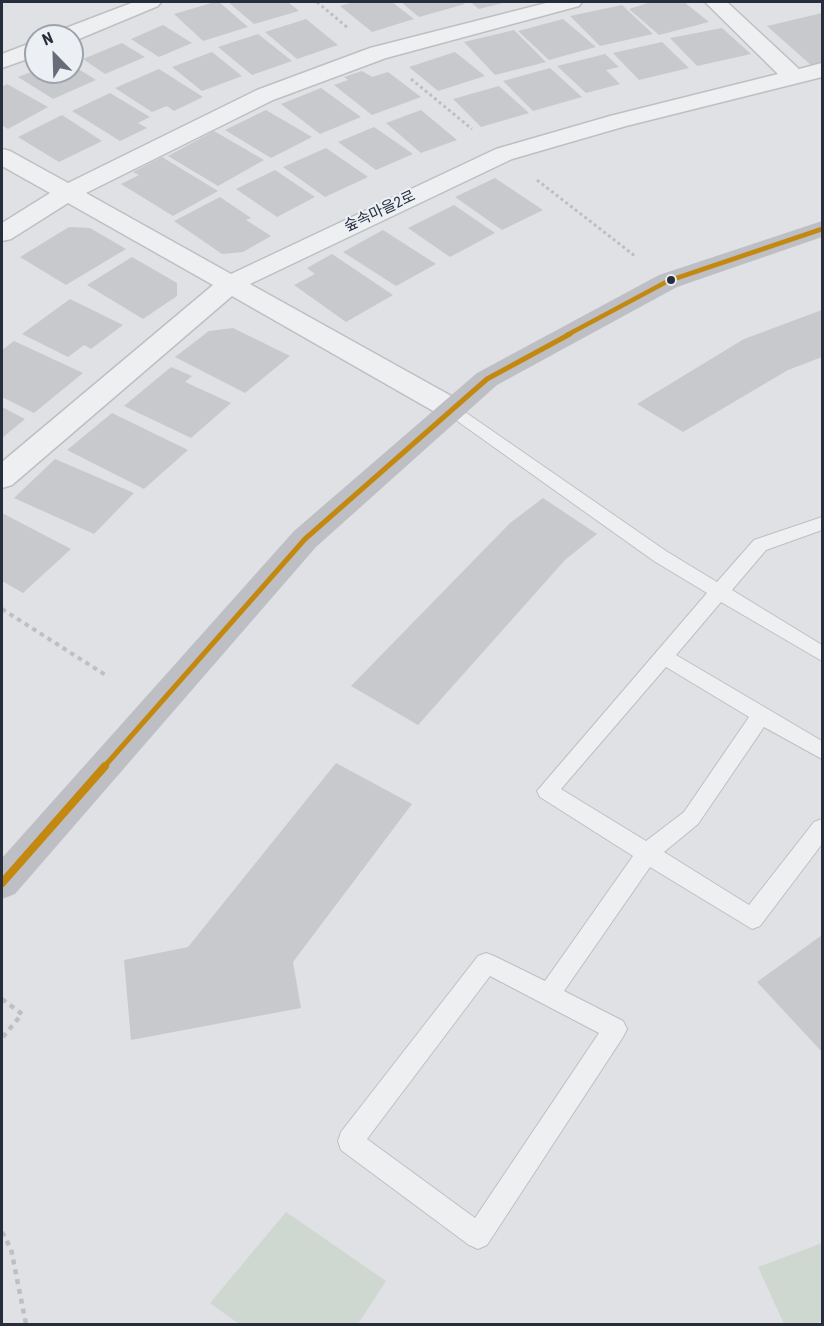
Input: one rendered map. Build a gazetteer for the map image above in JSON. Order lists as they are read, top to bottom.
{
  "streets": {
    "street": ["숲속마을2로"]
  },
  "north": "top left"
}
